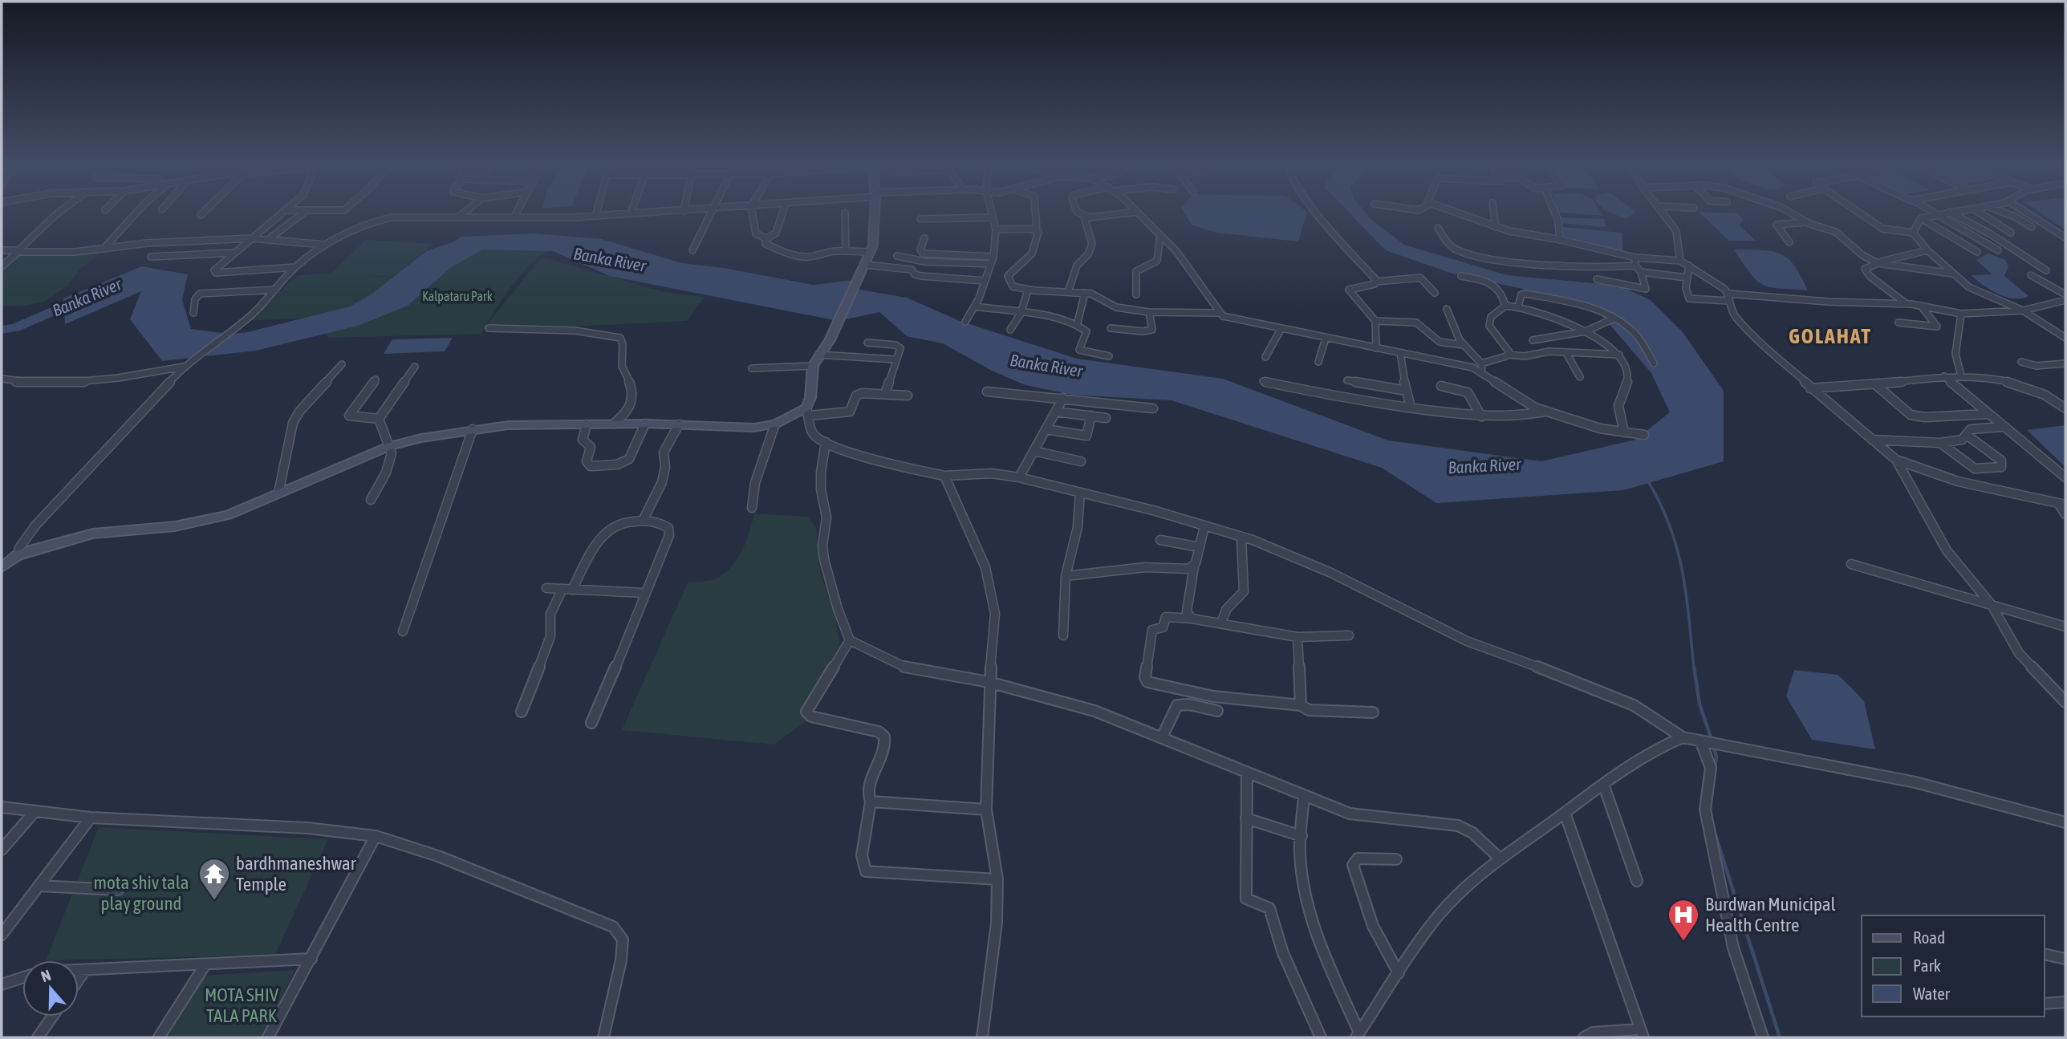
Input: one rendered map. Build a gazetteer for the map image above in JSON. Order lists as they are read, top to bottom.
{
  "districts": ["GOLAHAT"],
  "water": ["Banka River"],
  "parks": ["Kalpataru Park", "mota shiv tala play ground", "MOTA SHIV TALA PARK"],
  "places": {
    "temple": ["bardhmaneshwar Temple"],
    "hospital": ["Burdwan Municipal Health Centre"]
  },
  "legend": ["Road", "Park", "Water"],
  "north": "top"
}
